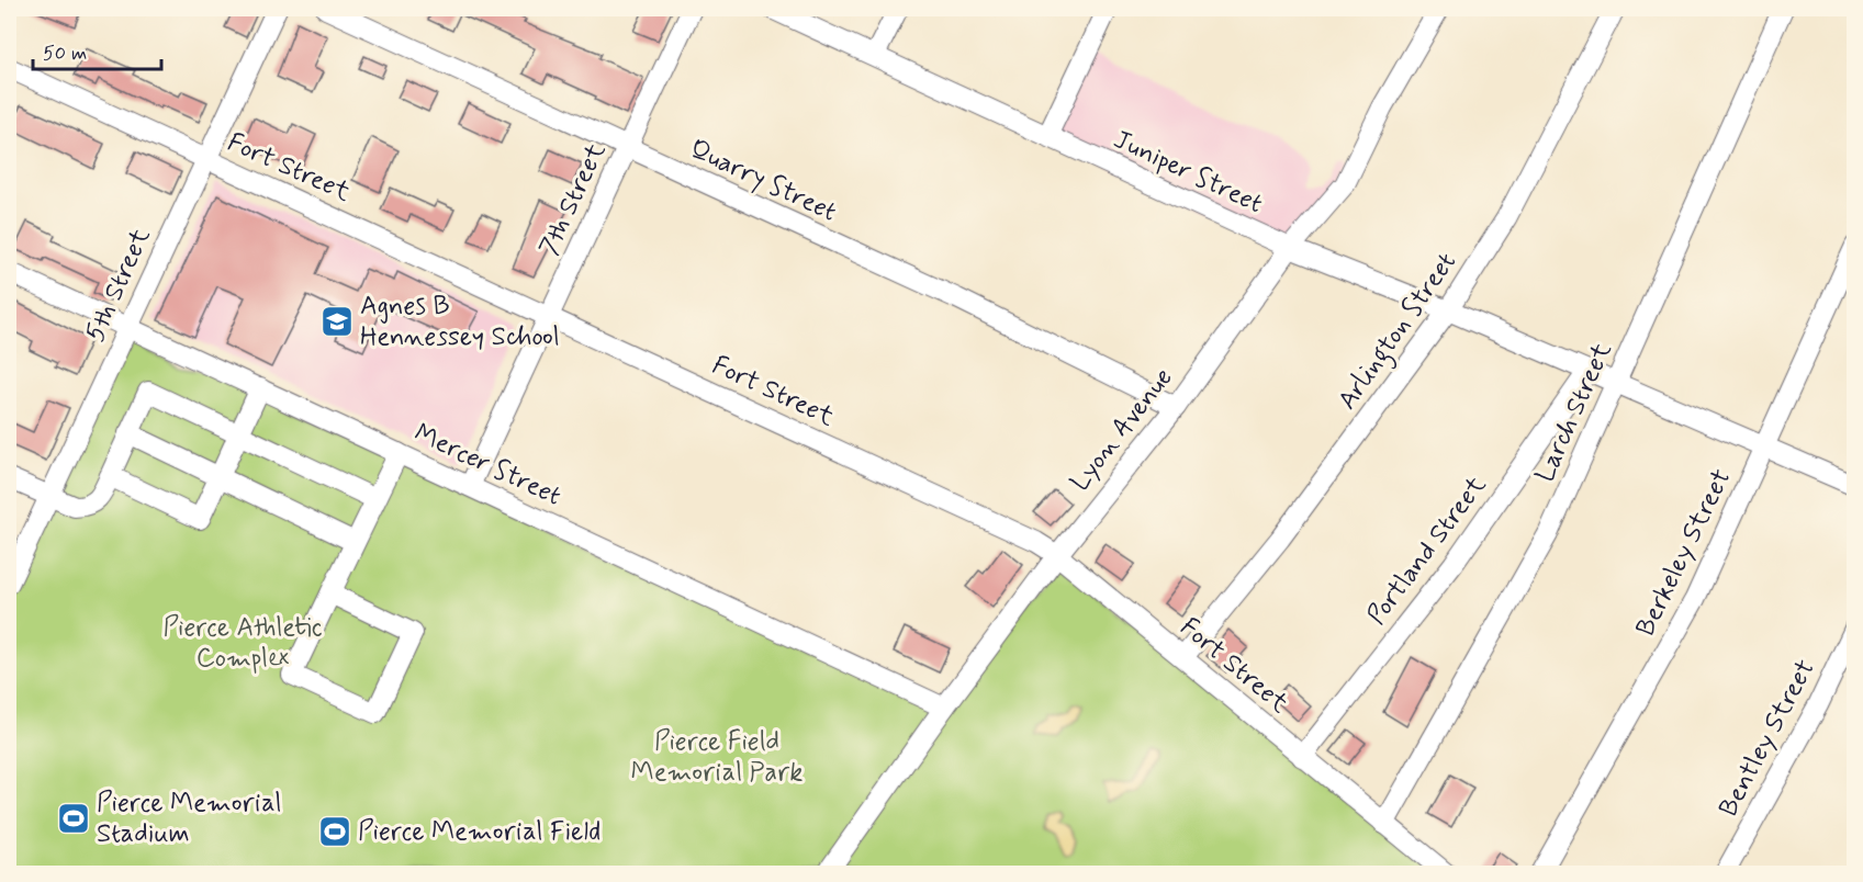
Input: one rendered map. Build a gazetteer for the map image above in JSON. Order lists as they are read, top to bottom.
{
  "streets": {
    "street": [
      "Fort Street",
      "Juniper Street",
      "Quarry Street",
      "7th Street",
      "5th Street",
      "Arlington Street",
      "Larch Street",
      "Lyon Avenue",
      "Mercer Street",
      "Portland Street",
      "Berkeley Street",
      "Bentley Street"
    ]
  },
  "crossings": [
    ["Fort Street", "7th Street"],
    ["Fort Street", "5th Street"],
    ["Fort Street", "Arlington Street"],
    ["Fort Street", "Larch Street"],
    ["Fort Street", "Lyon Avenue"],
    ["Fort Street", "Portland Street"],
    ["Juniper Street", "Arlington Street"],
    ["Juniper Street", "Larch Street"],
    ["Juniper Street", "Lyon Avenue"],
    ["Juniper Street", "Portland Street"],
    ["Quarry Street", "7th Street"],
    ["Quarry Street", "Lyon Avenue"],
    ["7th Street", "Mercer Street"],
    ["5th Street", "Mercer Street"],
    ["Lyon Avenue", "Mercer Street"]
  ],
  "parks": ["Pierce Athletic Complex", "Pierce Field Memorial Park"],
  "places": {
    "school or university": ["Agnes B Hennessey School"],
    "sports": ["Pierce Memorial Stadium", "Pierce Memorial Field"]
  },
  "scale_bar": "50 m"
}
